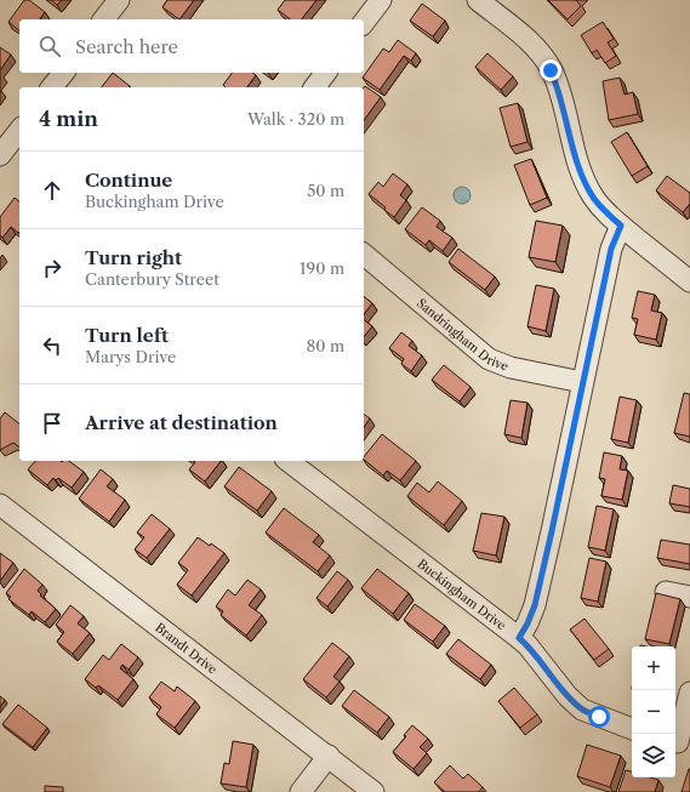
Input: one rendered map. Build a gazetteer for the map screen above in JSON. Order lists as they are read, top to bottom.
{
  "streets": {
    "street": ["Sandringham Drive", "Buckingham Drive", "Brandt Drive"]
  },
  "page": {
    "search": "Search here",
    "heading": ["4 min", "Walk · 320 m"],
    "list": [
      ["Continue", "Buckingham Drive", "50 m"],
      ["Turn right", "Canterbury Street", "190 m"],
      ["Turn left", "Marys Drive", "80 m"],
      "Arrive at destination"
    ],
    "map_buttons": ["+", "−"]
  }
}
